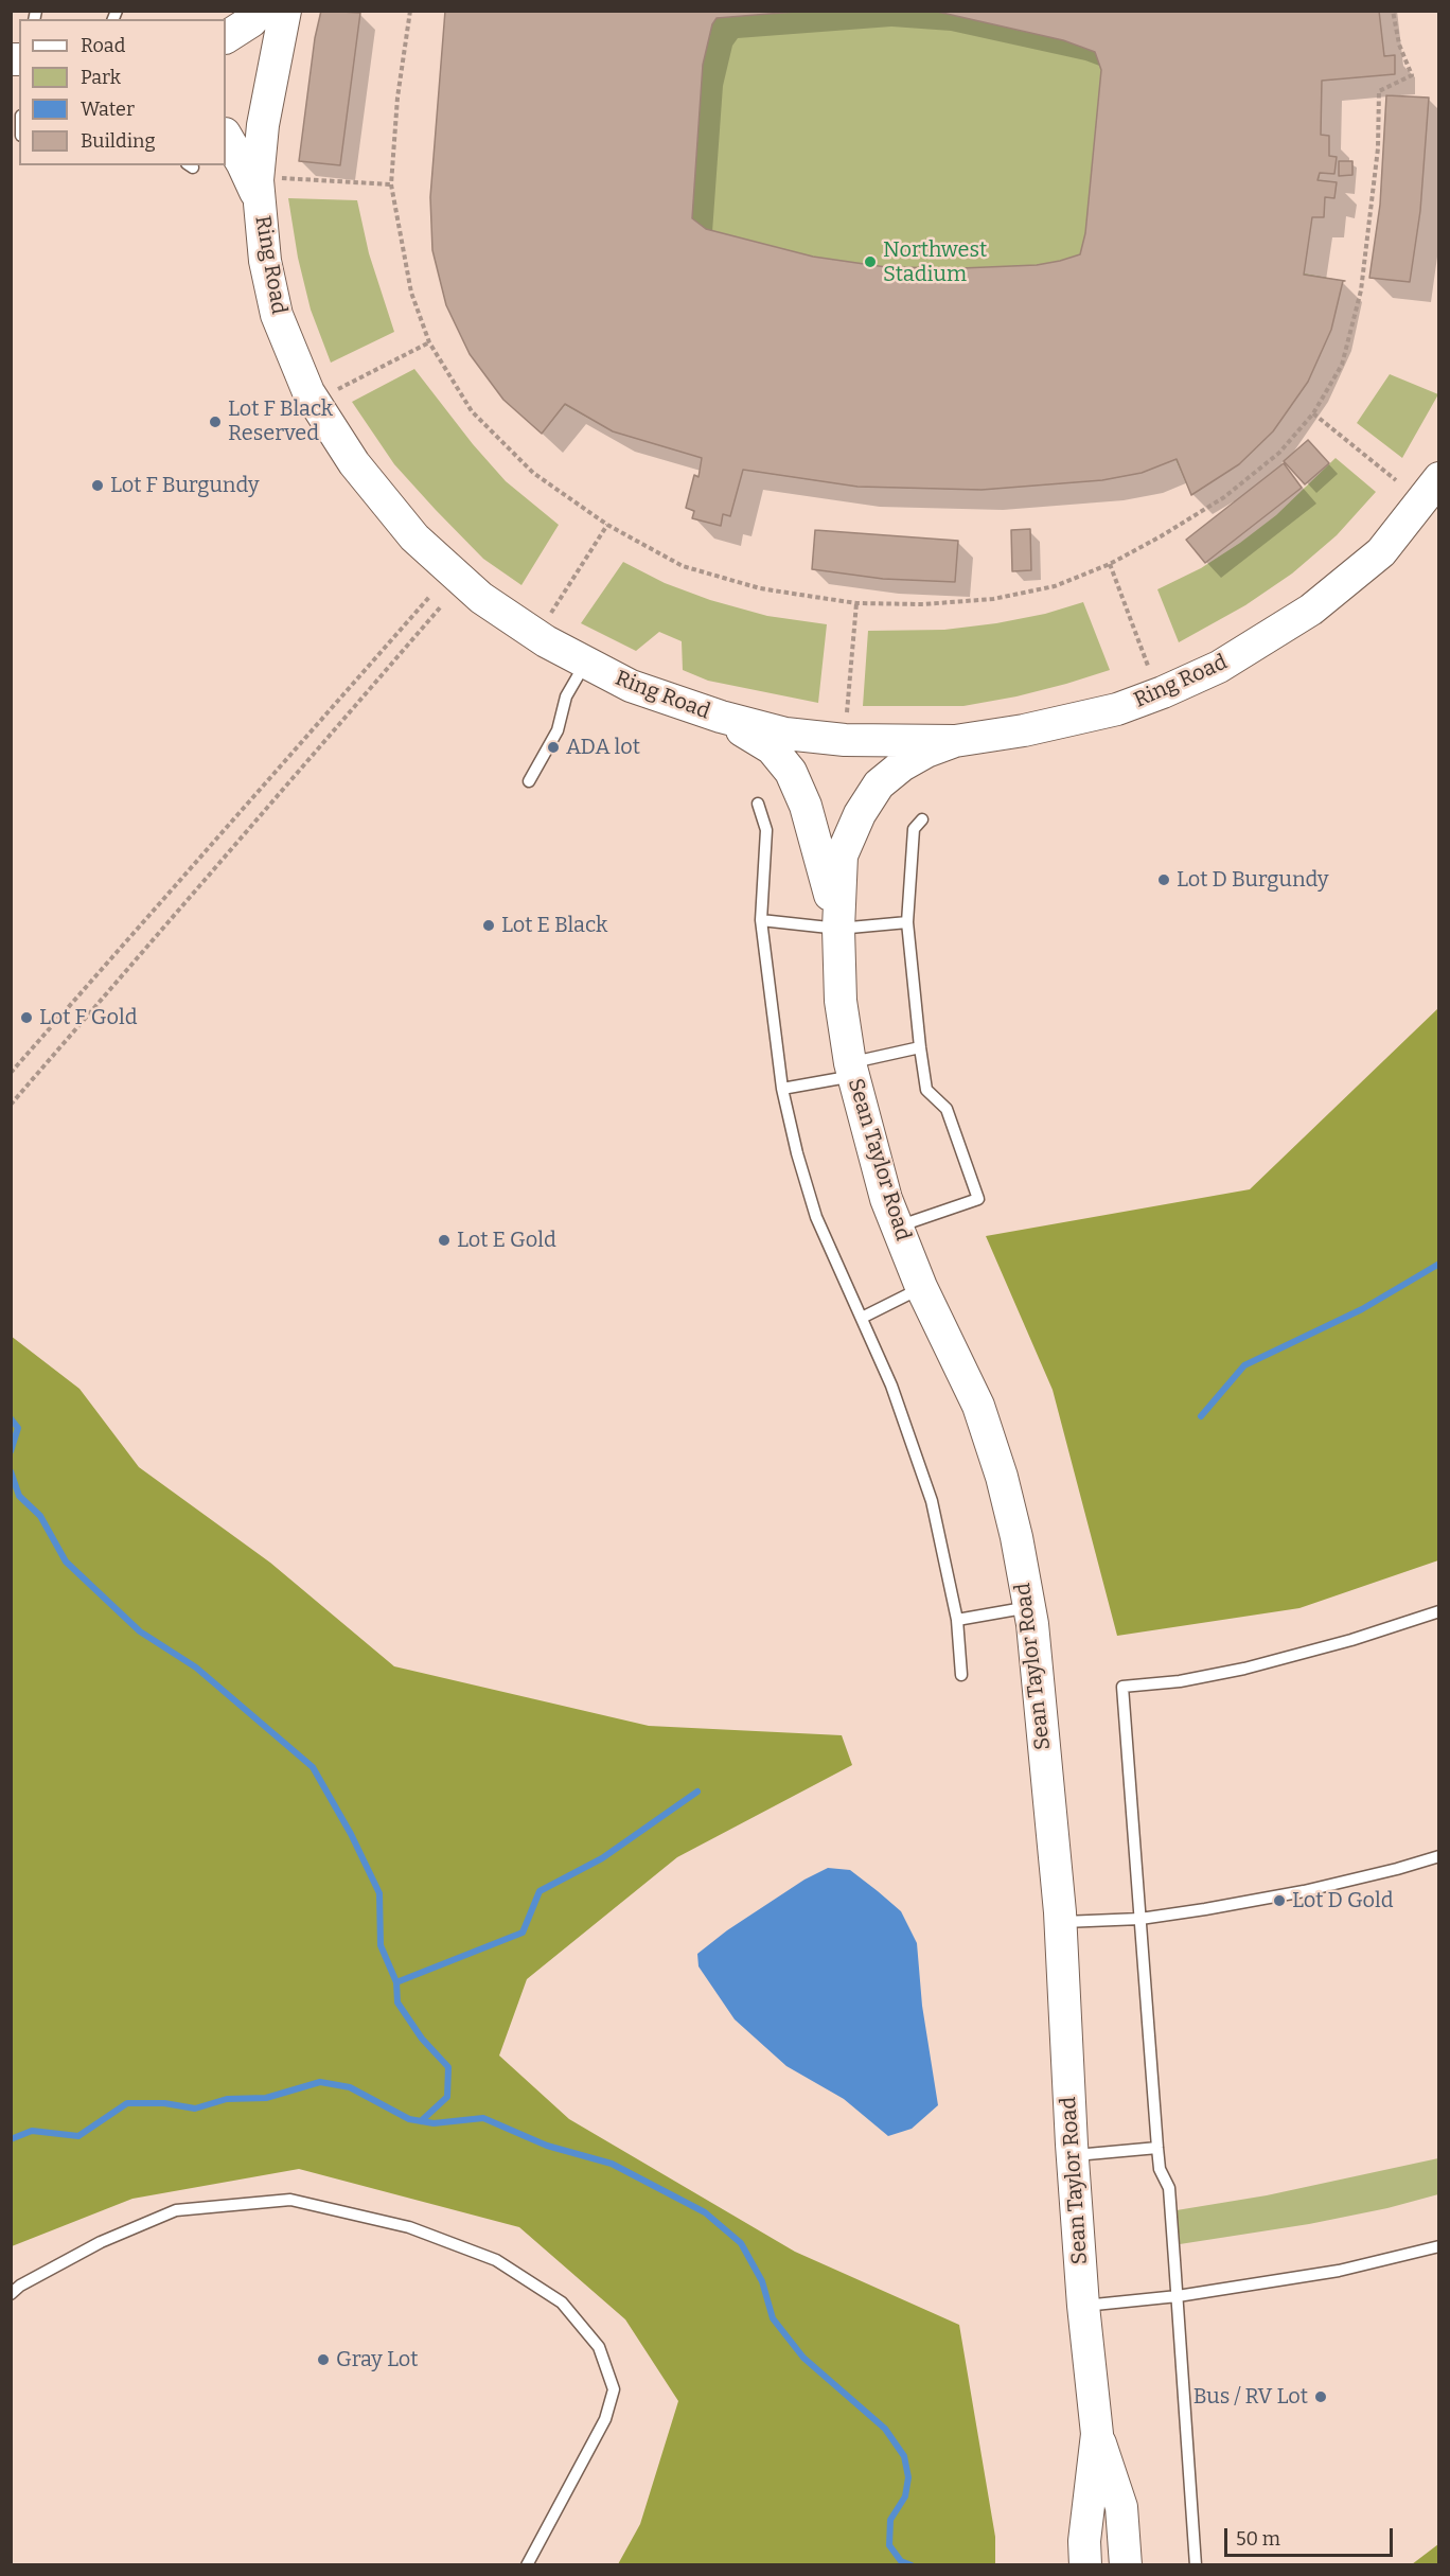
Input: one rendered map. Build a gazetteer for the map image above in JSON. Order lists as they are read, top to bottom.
{
  "streets": {
    "main road": ["Ring Road", "Sean Taylor Road"]
  },
  "crossings": [
    ["Ring Road", "Sean Taylor Road"]
  ],
  "places": [
    "Northwest Stadium",
    "Lot F Black Reserved",
    "Lot F Burgundy",
    "ADA lot",
    "Lot D Burgundy",
    "Lot E Black",
    "Lot F Gold",
    "Lot E Gold",
    "Lot D Gold",
    "Gray Lot",
    "Bus / RV Lot"
  ],
  "legend": [
    "Road",
    "Park",
    "Water",
    "Building"
  ],
  "scale_bar": "50 m"
}
